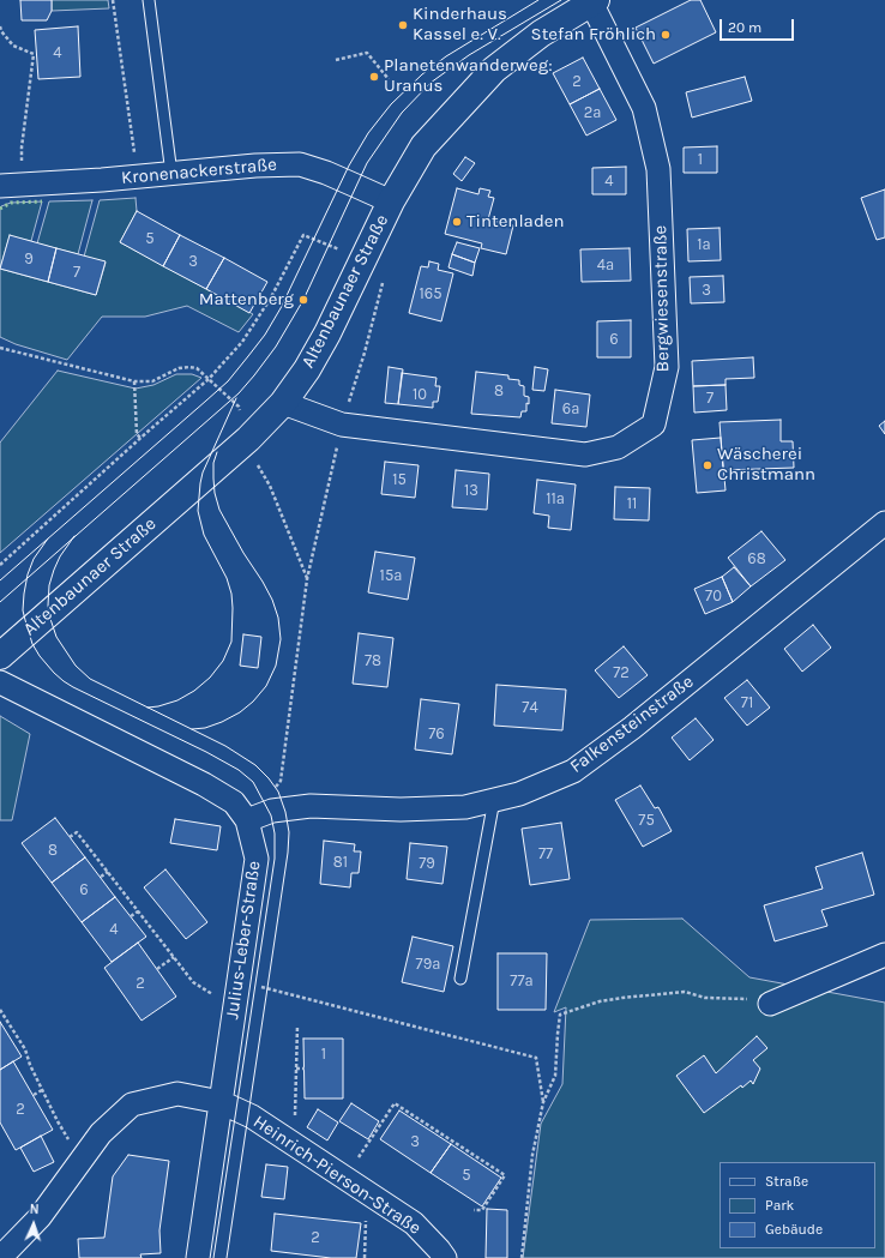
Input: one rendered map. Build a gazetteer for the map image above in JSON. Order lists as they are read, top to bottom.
{
  "streets": {
    "main road": ["Altenbaunaer Straße"],
    "street": [
      "Kronenackerstraße",
      "Bergwiesenstraße",
      "Falkensteinstraße",
      "Julius-Leber-Straße",
      "Heinrich-Pierson-Straße"
    ]
  },
  "crossings": [
    ["Kronenackerstraße", "Altenbaunaer Straße"],
    ["Altenbaunaer Straße", "Bergwiesenstraße"],
    ["Falkensteinstraße", "Julius-Leber-Straße"],
    ["Julius-Leber-Straße", "Heinrich-Pierson-Straße"]
  ],
  "places": [
    "Kinderhaus Kassel e. V.",
    "Stefan Fröhlich",
    "Planetenwanderweg: Uranus",
    "Tintenladen",
    "Mattenberg",
    "Wäscherei Christmann"
  ],
  "house_numbers": [
    "4",
    "2",
    "2a",
    "1",
    "4",
    "5",
    "1a",
    "9",
    "3",
    "4a",
    "7",
    "3",
    "165",
    "6",
    "8",
    "10",
    "7",
    "6a",
    "15",
    "13",
    "11a",
    "11",
    "68",
    "15a",
    "70",
    "78",
    "72",
    "71",
    "74",
    "76",
    "75",
    "8",
    "77",
    "81",
    "79",
    "6",
    "4",
    "79a",
    "77a",
    "2",
    "1",
    "2",
    "3",
    "5",
    "2"
  ],
  "legend": ["Straße", "Park", "Gebäude"],
  "scale_bar": "20 m",
  "north": "top"
}
